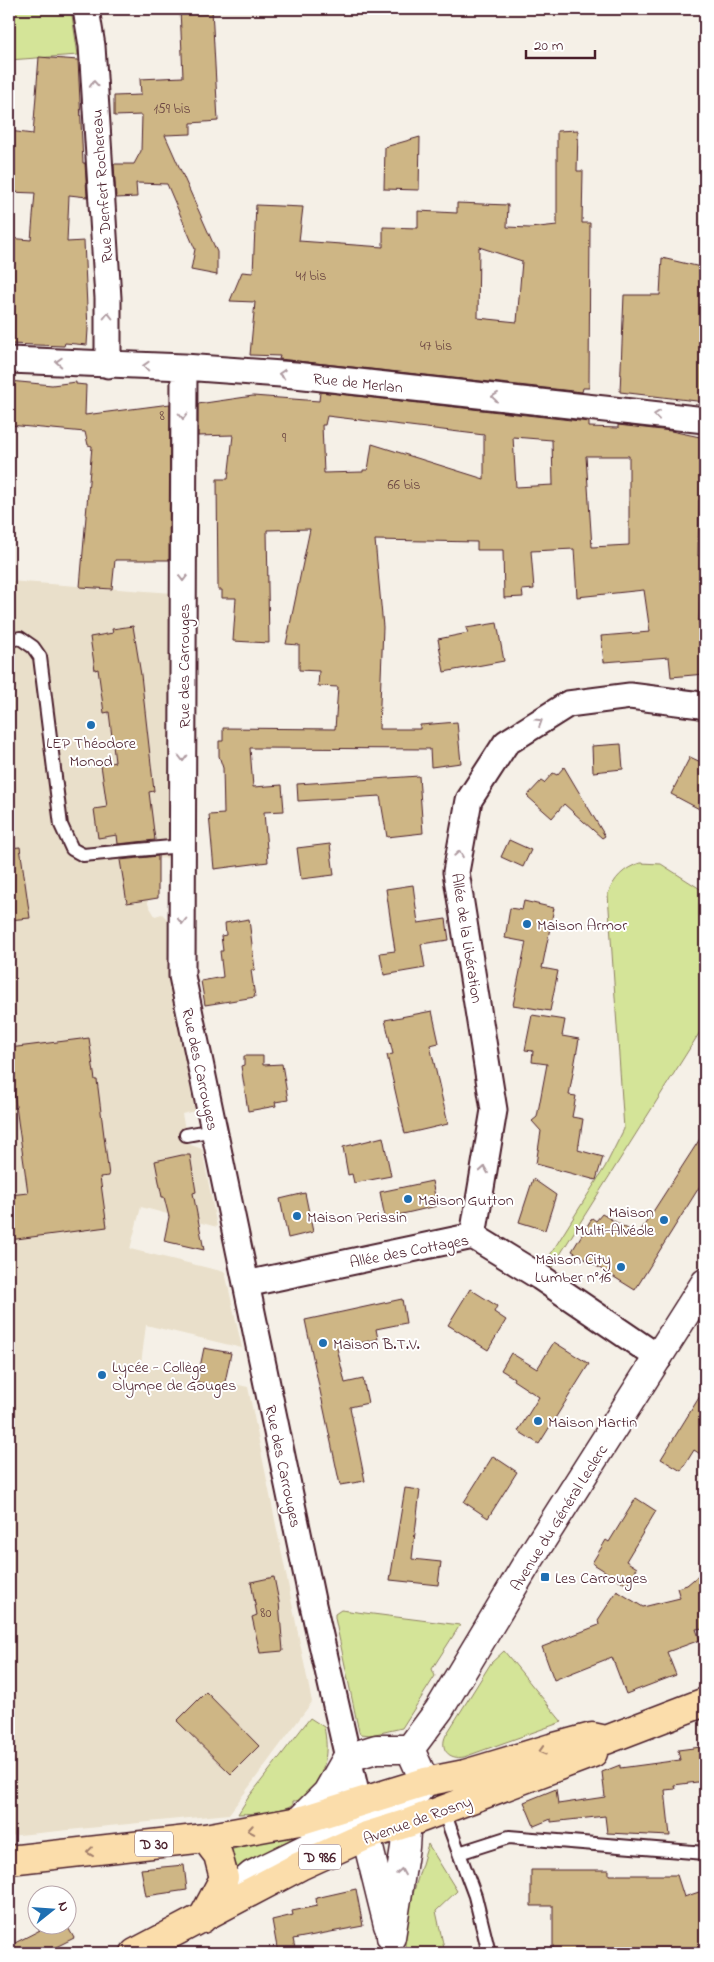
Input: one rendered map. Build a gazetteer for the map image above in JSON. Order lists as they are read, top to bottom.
{
  "streets": {
    "main road": ["Avenue de Rosny", "D 30", "D 986"],
    "street": [
      "Rue Denfert Rochereau",
      "Rue de Merlan",
      "Rue des Carrouges",
      "Allée de la Libération",
      "Allée des Cottages",
      "Avenue du Général Leclerc"
    ]
  },
  "crossings": [
    ["Rue Denfert Rochereau", "Rue de Merlan"],
    ["Rue de Merlan", "Rue des Carrouges"],
    ["Rue des Carrouges", "Allée des Cottages"],
    ["Rue des Carrouges", "Avenue de Rosny"],
    ["Rue des Carrouges", "D 30"],
    ["Allée de la Libération", "Allée des Cottages"],
    ["Allée des Cottages", "Avenue du Général Leclerc"],
    ["Avenue du Général Leclerc", "Avenue de Rosny"],
    ["Avenue de Rosny", "D 30"]
  ],
  "one_way": [
    "Rue Denfert Rochereau",
    "Rue de Merlan",
    "Rue des Carrouges",
    "Allée de la Libération"
  ],
  "places": {
    "other": [
      "LEP Théodore Monod",
      "Maison Armor",
      "Maison Gutton",
      "Maison Perissin",
      "Maison Multi-Alvéole",
      "Maison City Lumber n°16",
      "Maison B.T.V.",
      "Lycée - Collège Olympe de Gouges",
      "Maison Martin"
    ],
    "transit": ["Les Carrouges"]
  },
  "house_numbers": [
    "159 bis",
    "41 bis",
    "47 bis",
    "8",
    "9",
    "66 bis",
    "80"
  ],
  "scale_bar": "20 m",
  "north": "right"
}
